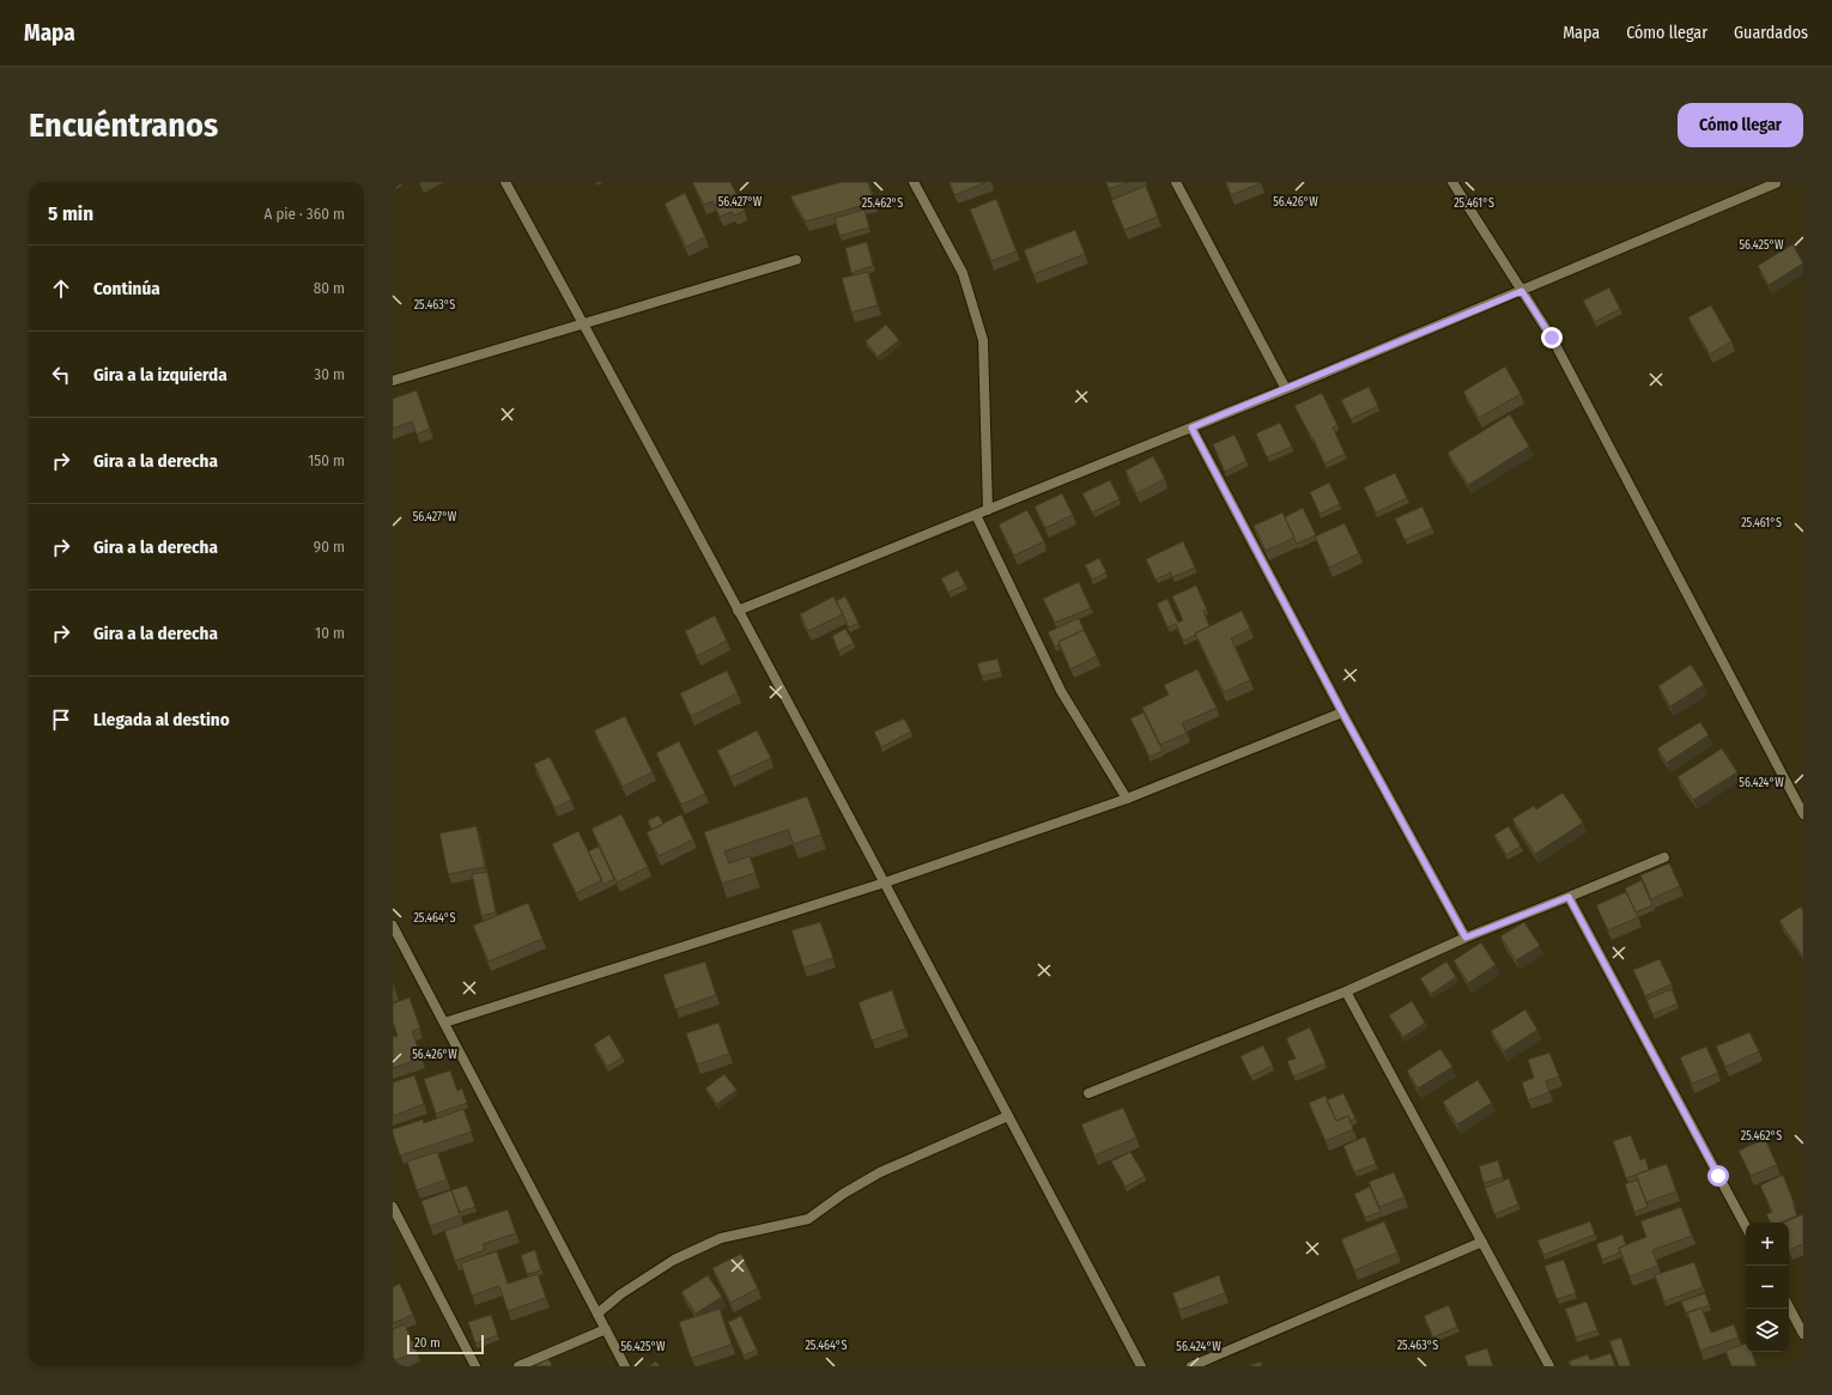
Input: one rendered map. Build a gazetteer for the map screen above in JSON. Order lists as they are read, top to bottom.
{
  "scale_bar": "20 m",
  "page": {
    "header": "Mapa",
    "nav": ["Mapa", "Cómo llegar", "Guardados"],
    "buttons": "Cómo llegar",
    "title": "Encuéntranos",
    "heading": ["5 min", "A pie · 360 m"],
    "list": [
      ["Continúa", "80 m"],
      ["Gira a la izquierda", "30 m"],
      ["Gira a la derecha", "150 m"],
      ["Gira a la derecha", "90 m"],
      ["Gira a la derecha", "10 m"],
      "Llegada al destino"
    ],
    "map_buttons": ["+", "−"],
    "scale": "20 m"
  },
  "coordinates": [
    "56.427°W",
    "56.426°W",
    "25.462°S",
    "25.461°S",
    "56.425°W",
    "25.463°S",
    "56.424°W",
    "25.464°S"
  ]
}
